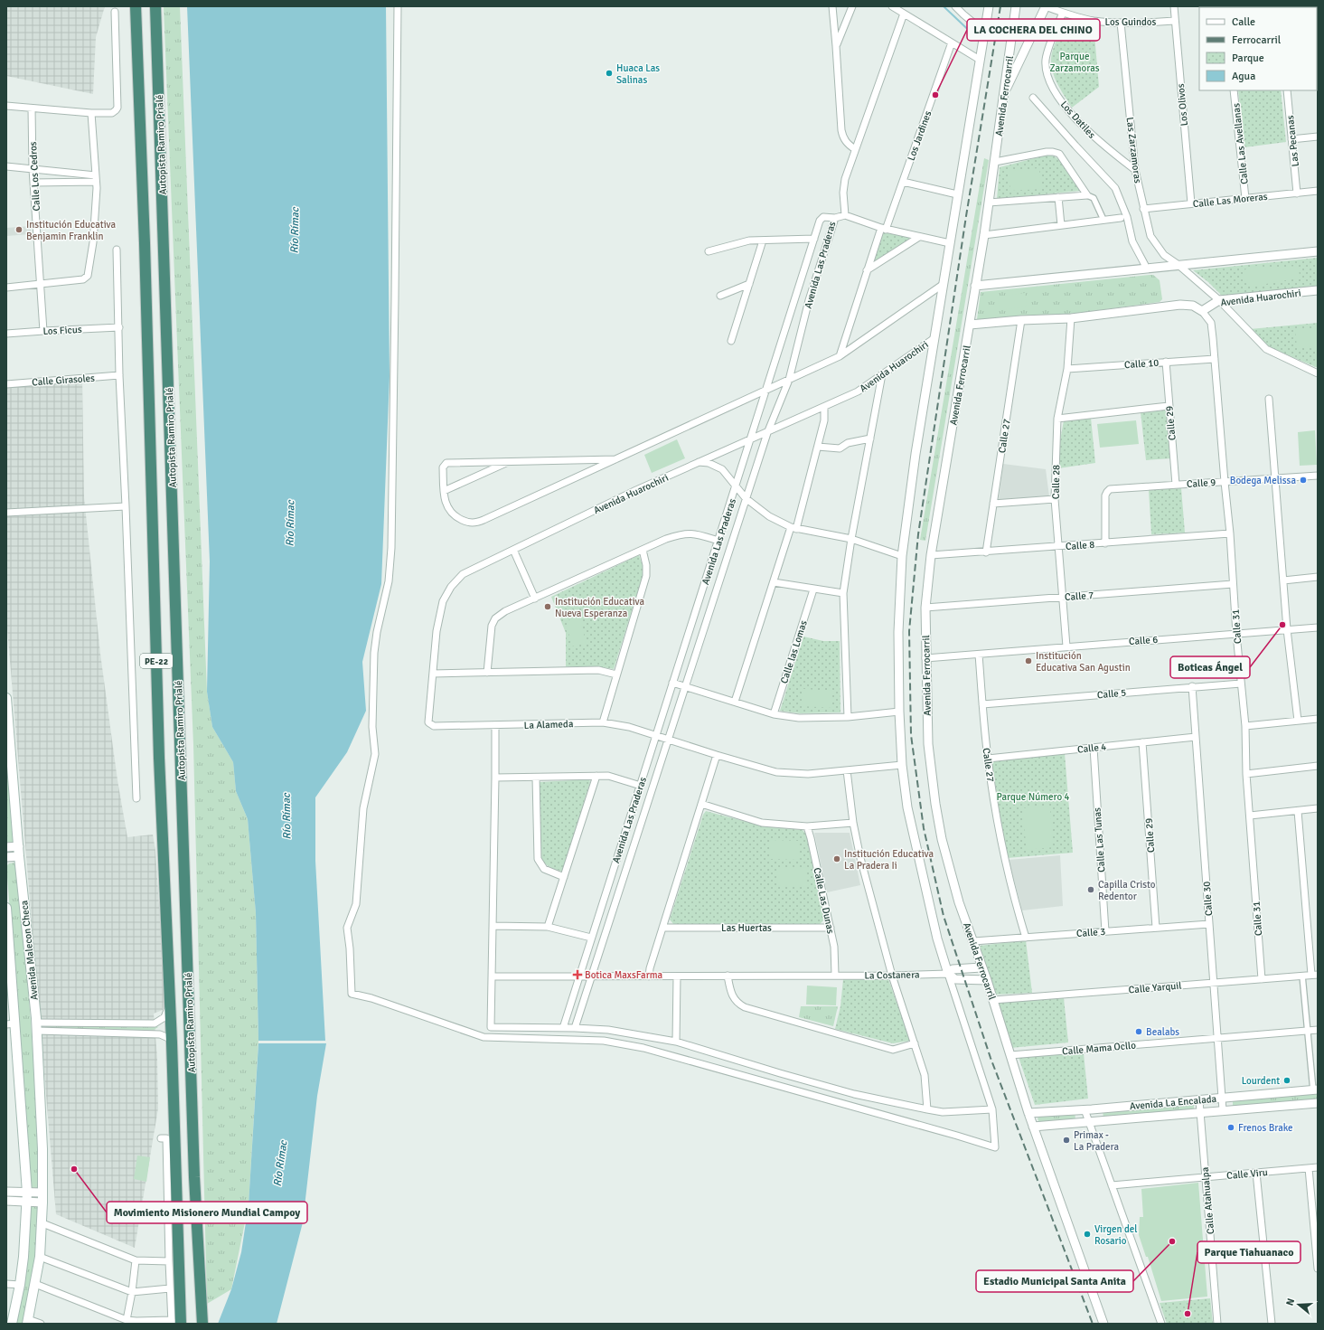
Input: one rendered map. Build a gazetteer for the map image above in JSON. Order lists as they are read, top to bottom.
{
  "streets": {
    "highway": ["Autopista Ramiro Prialé", "PE-22"],
    "main road": ["Avenida Malecon Checa"],
    "street": [
      "Los Guindos",
      "Avenida Ferrocarril",
      "Los Olivos",
      "Los Datiles",
      "Los Jardines",
      "Las Pecanas",
      "Calle Las Avellanas",
      "Las Zarzamoras",
      "Calle Los Cedros",
      "Calle Las Moreras",
      "Avenida Las Praderas",
      "Avenida Huarochiri",
      "Los Ficus",
      "Calle 10",
      "Calle Girasoles",
      "Calle 29",
      "Calle 27",
      "Calle 28",
      "Calle 9",
      "Calle 8",
      "Calle 7",
      "Calle 31",
      "Calle 6",
      "Calle las Lomas",
      "Calle 5",
      "La Alameda",
      "Calle 4",
      "Calle Las Tunas",
      "Calle 30",
      "Calle Las Dunas",
      "Las Huertas",
      "Calle 3",
      "La Costanera",
      "Calle Yarquil",
      "Calle Mama Ocllo",
      "Avenida La Encalada",
      "Calle Viru",
      "Calle Atahualpa"
    ]
  },
  "crossings": [
    ["Los Guindos", "Los Olivos"],
    ["Los Guindos", "Los Datiles"],
    ["Los Guindos", "Las Zarzamoras"],
    ["Avenida Ferrocarril", "Calle 8"],
    ["Avenida Ferrocarril", "Calle 7"],
    ["Avenida Ferrocarril", "Calle 6"],
    ["Avenida Ferrocarril", "Calle 3"],
    ["Avenida Ferrocarril", "La Costanera"],
    ["Avenida Ferrocarril", "Calle Yarquil"],
    ["Avenida Ferrocarril", "Calle Mama Ocllo"],
    ["Avenida Ferrocarril", "Avenida La Encalada"],
    ["Los Olivos", "Calle Las Moreras"],
    ["Los Datiles", "Las Zarzamoras"],
    ["Las Pecanas", "Calle Las Moreras"],
    ["Calle Las Avellanas", "Calle Las Moreras"],
    ["Las Zarzamoras", "Calle Las Moreras"],
    ["Las Zarzamoras", "Avenida Huarochiri"],
    ["Calle Los Cedros", "Los Ficus"],
    ["Avenida Las Praderas", "Avenida Huarochiri"],
    ["Avenida Las Praderas", "La Alameda"],
    ["Avenida Las Praderas", "La Costanera"],
    ["Avenida Huarochiri", "Calle 31"],
    ["Avenida Huarochiri", "La Alameda"],
    ["Calle 10", "Calle 29"],
    ["Calle 10", "Calle 28"],
    ["Calle 10", "Calle 31"],
    ["Calle 29", "Calle 9"],
    ["Calle 29", "Calle 4"],
    ["Calle 29", "Calle 3"],
    ["Calle 27", "Calle 8"],
    ["Calle 27", "Calle 6"],
    ["Calle 27", "Calle 5"],
    ["Calle 27", "Calle 4"],
    ["Calle 27", "Calle 3"],
    ["Calle 28", "Calle 8"],
    ["Calle 28", "Calle 7"],
    ["Calle 28", "Calle 6"],
    ["Calle 9", "Calle 8"],
    ["Calle 9", "Calle 31"],
    ["Calle 8", "Calle 31"],
    ["Calle 7", "Calle 31"],
    ["Calle 31", "Calle 6"],
    ["Calle 31", "Calle 5"],
    ["Calle 31", "Calle Yarquil"],
    ["Calle 5", "Calle 30"],
    ["Calle 4", "Calle Las Tunas"],
    ["Calle 4", "Calle 30"],
    ["Calle Las Tunas", "Calle 3"],
    ["Calle 30", "Calle 3"],
    ["Calle 30", "Calle Yarquil"],
    ["Calle 30", "Calle Mama Ocllo"],
    ["Calle 30", "Avenida La Encalada"],
    ["Calle Las Dunas", "Las Huertas"],
    ["Calle Las Dunas", "La Costanera"],
    ["Avenida La Encalada", "Calle Atahualpa"],
    ["Calle Viru", "Calle Atahualpa"]
  ],
  "water": ["Río Rímac"],
  "parks": ["Parque Zarzamoras", "Parque Número 4"],
  "places": {
    "other": [
      "Huaca Las Salinas",
      "LA COCHERA DEL CHINO",
      "Institución Educativa Benjamin Franklin",
      "Bodega Melissa",
      "Institución Educativa Nueva Esperanza",
      "Boticas Ángel",
      "Institución Educativa San Agustin",
      "Institución Educativa La Pradera Ii",
      "Capilla Cristo Redentor",
      "Bealabs",
      "Lourdent",
      "Frenos Brake",
      "Primax - La Pradera",
      "Movimiento Misionero Mundial Campoy",
      "Virgen del Rosario",
      "Estadio Municipal Santa Anita",
      "Parque Tiahuanaco"
    ],
    "health": ["Botica MaxsFarma"]
  },
  "legend": [
    "Calle",
    "Ferrocarril",
    "Parque",
    "Agua"
  ],
  "north": "left"
}
